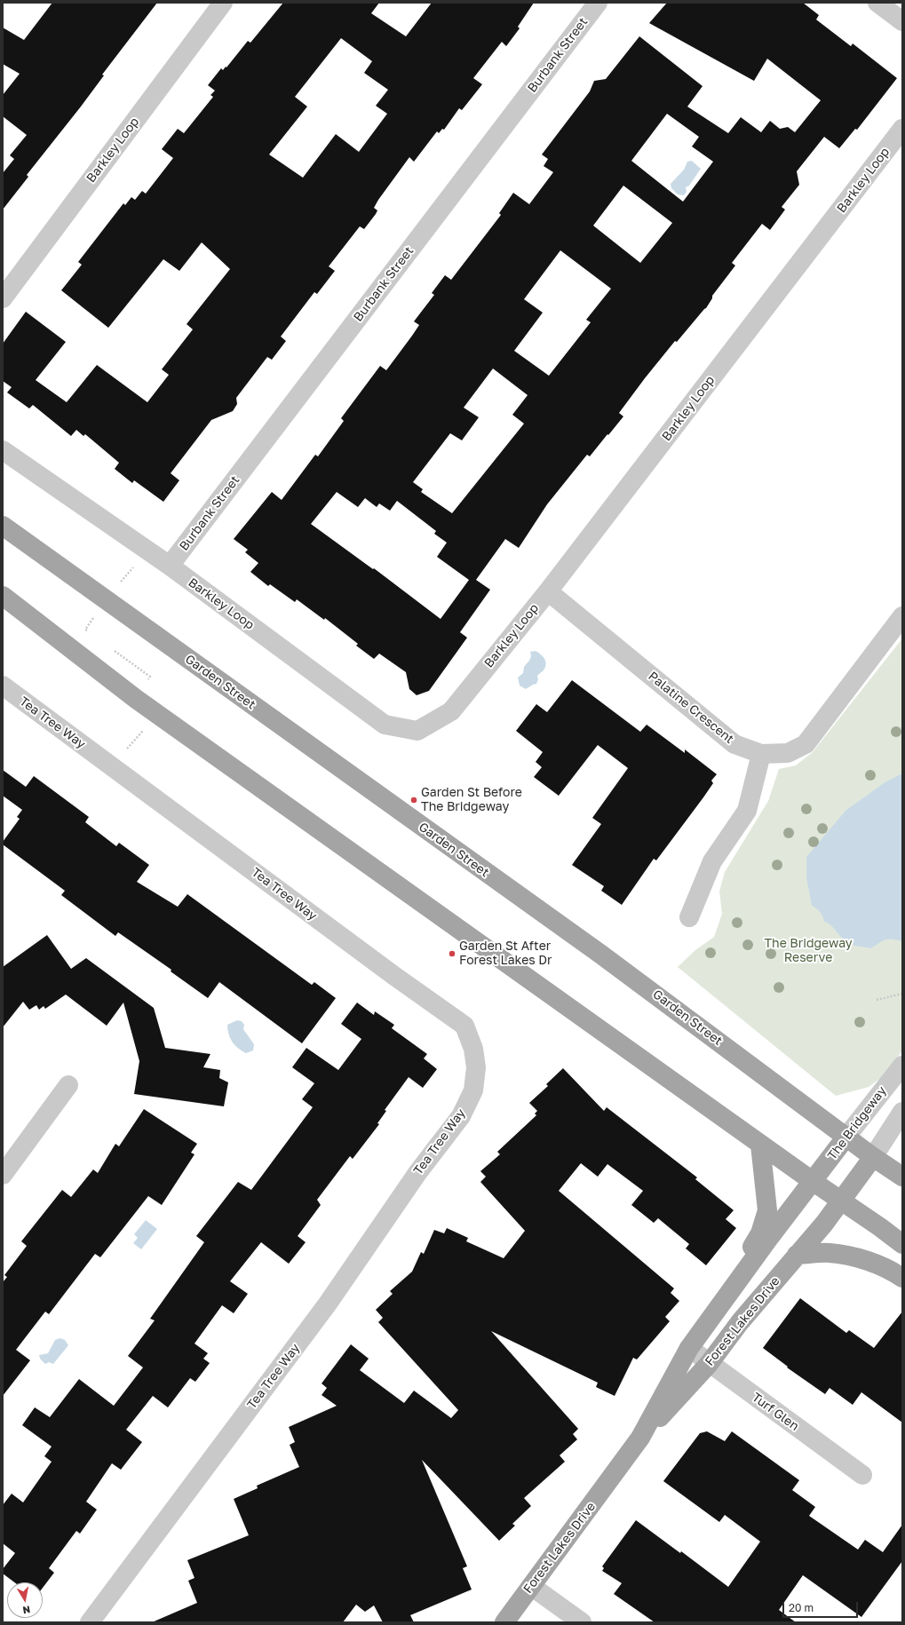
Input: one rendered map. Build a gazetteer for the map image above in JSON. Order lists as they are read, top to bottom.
{
  "streets": {
    "main road": ["Garden Street", "The Bridgeway", "Forest Lakes Drive"],
    "street": [
      "Burbank Street",
      "Barkley Loop",
      "Palatine Crescent",
      "Tea Tree Way",
      "Turf Glen"
    ]
  },
  "crossings": [
    ["Burbank Street", "Barkley Loop"],
    ["Barkley Loop", "Palatine Crescent"],
    ["Garden Street", "The Bridgeway"],
    ["The Bridgeway", "Forest Lakes Drive"],
    ["Forest Lakes Drive", "Turf Glen"]
  ],
  "parks": ["The Bridgeway Reserve"],
  "places": ["Garden St Before The Bridgeway", "Garden St After Forest Lakes Dr"],
  "scale_bar": "20 m",
  "north": "bottom"
}
